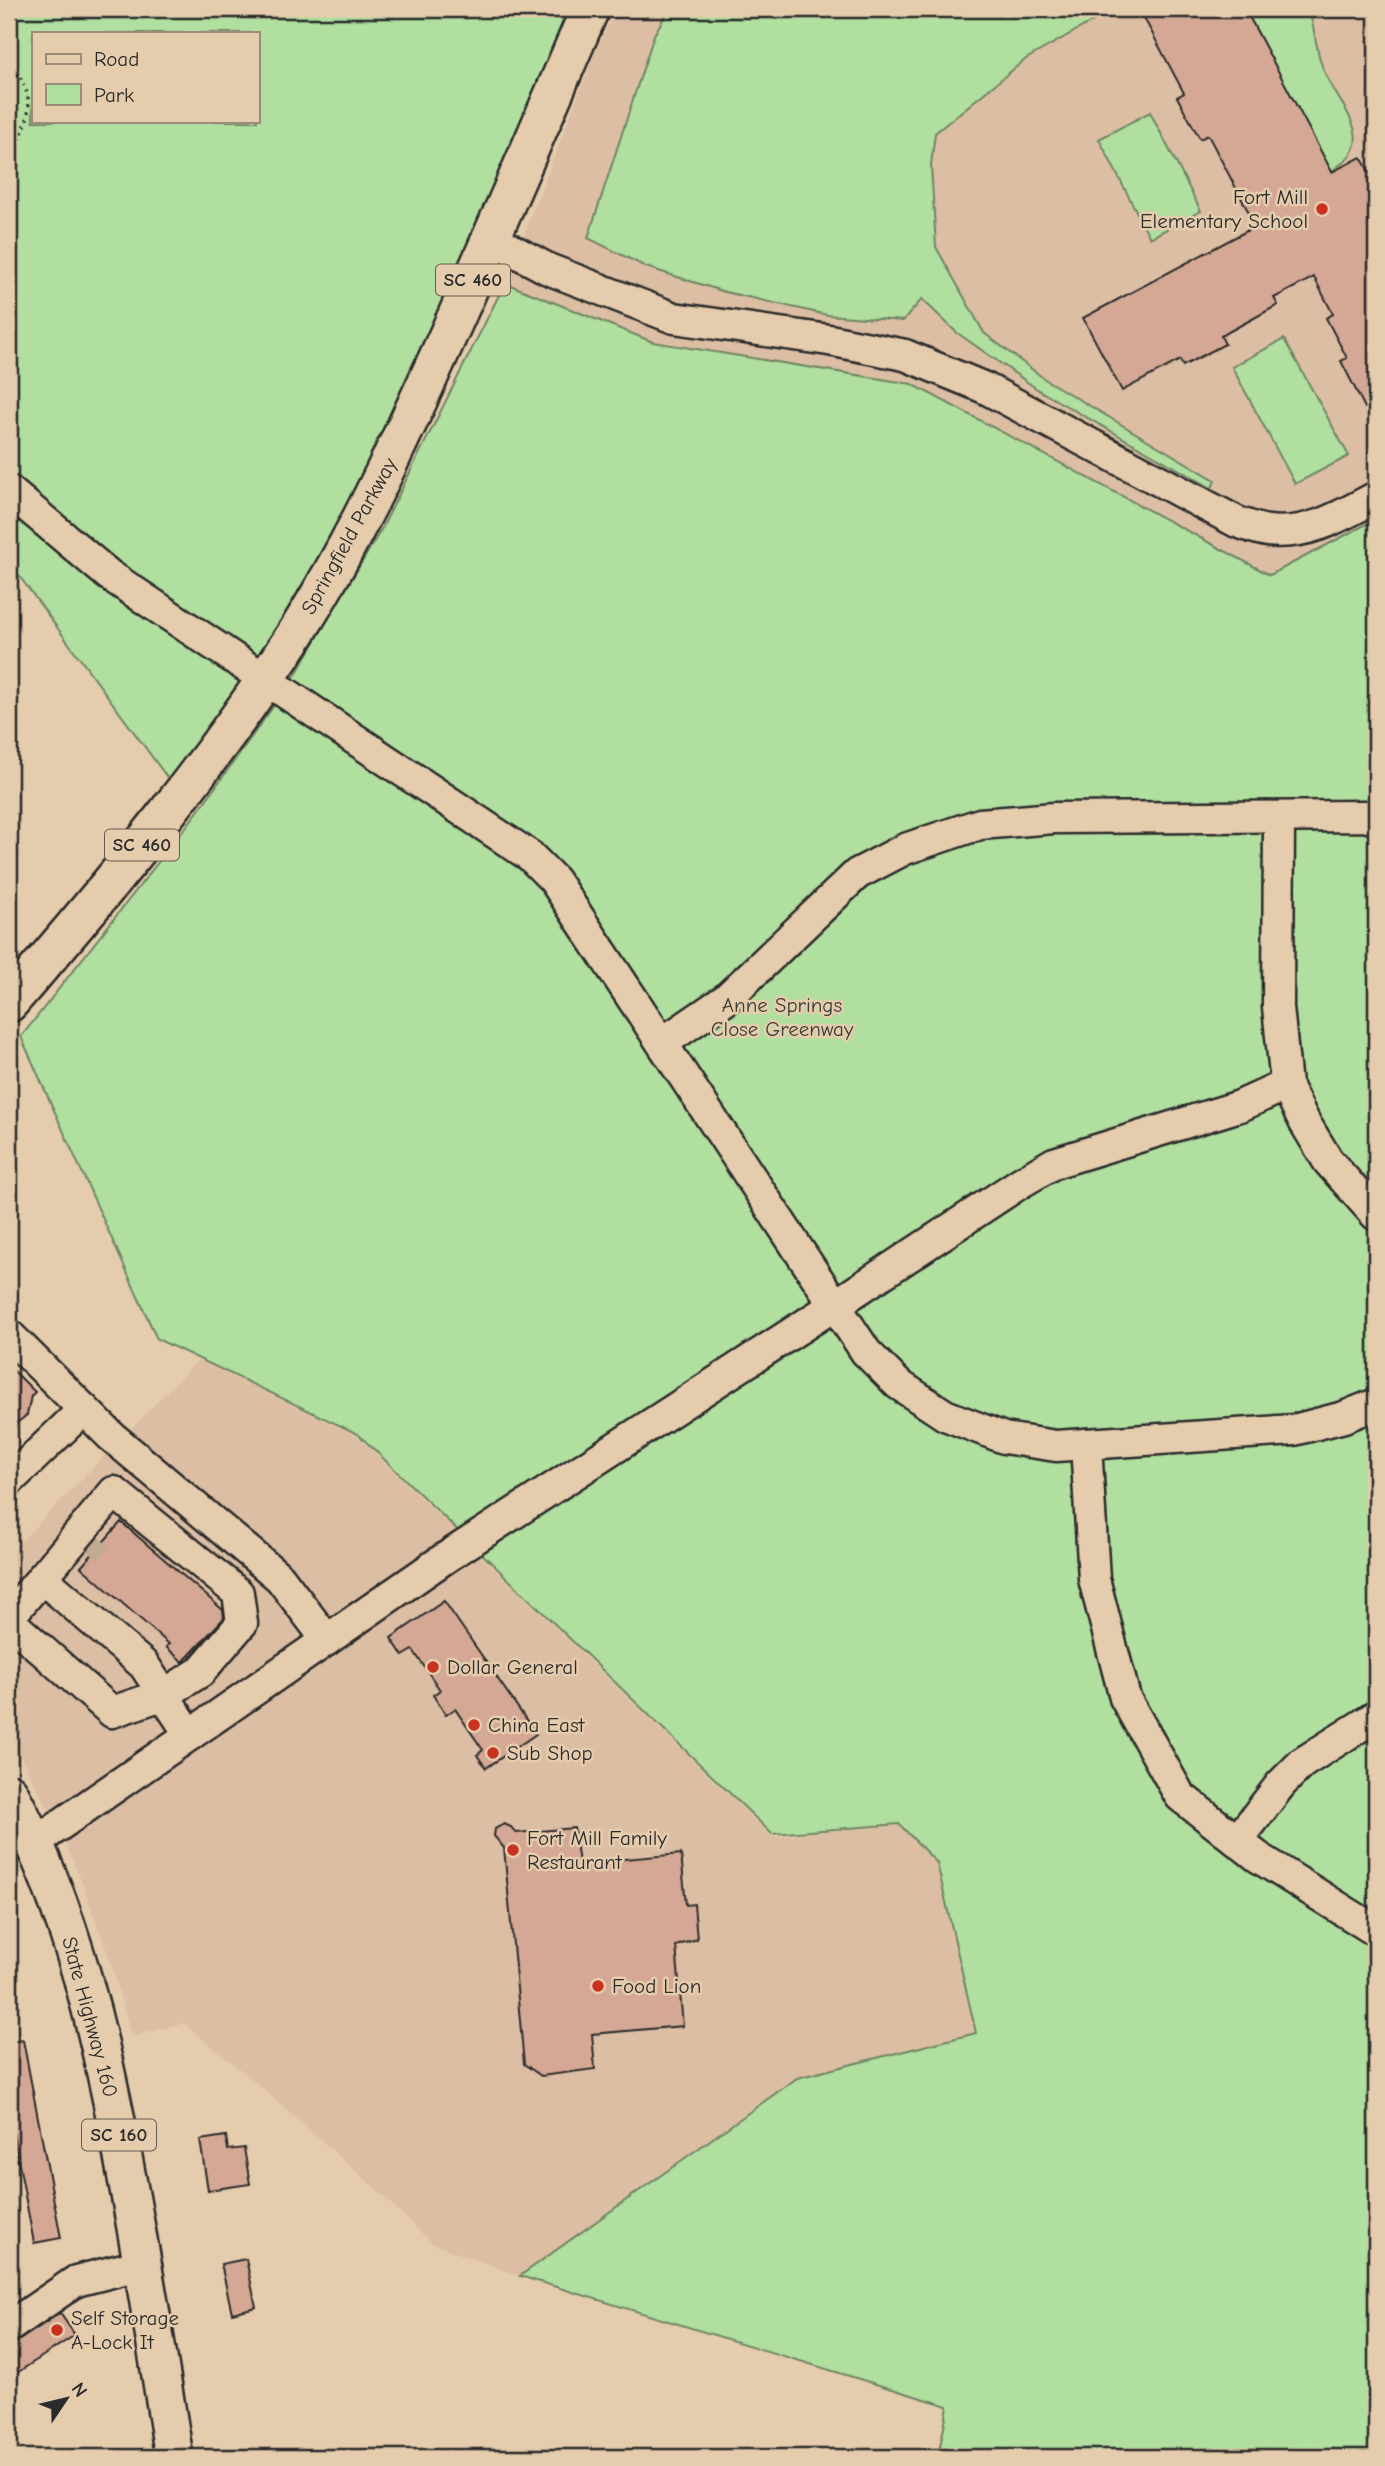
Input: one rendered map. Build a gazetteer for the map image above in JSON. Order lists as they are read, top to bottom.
{
  "streets": {
    "main road": [
      "SC 460",
      "Springfield Parkway",
      "State Highway 160",
      "SC 160"
    ]
  },
  "parks": ["Anne Springs Close Greenway"],
  "places": [
    "Fort Mill Elementary School",
    "Dollar General",
    "China East",
    "Sub Shop",
    "Fort Mill Family Restaurant",
    "Food Lion",
    "Self Storage A-Lock It"
  ],
  "legend": ["Road", "Park"],
  "north": "top right"
}
